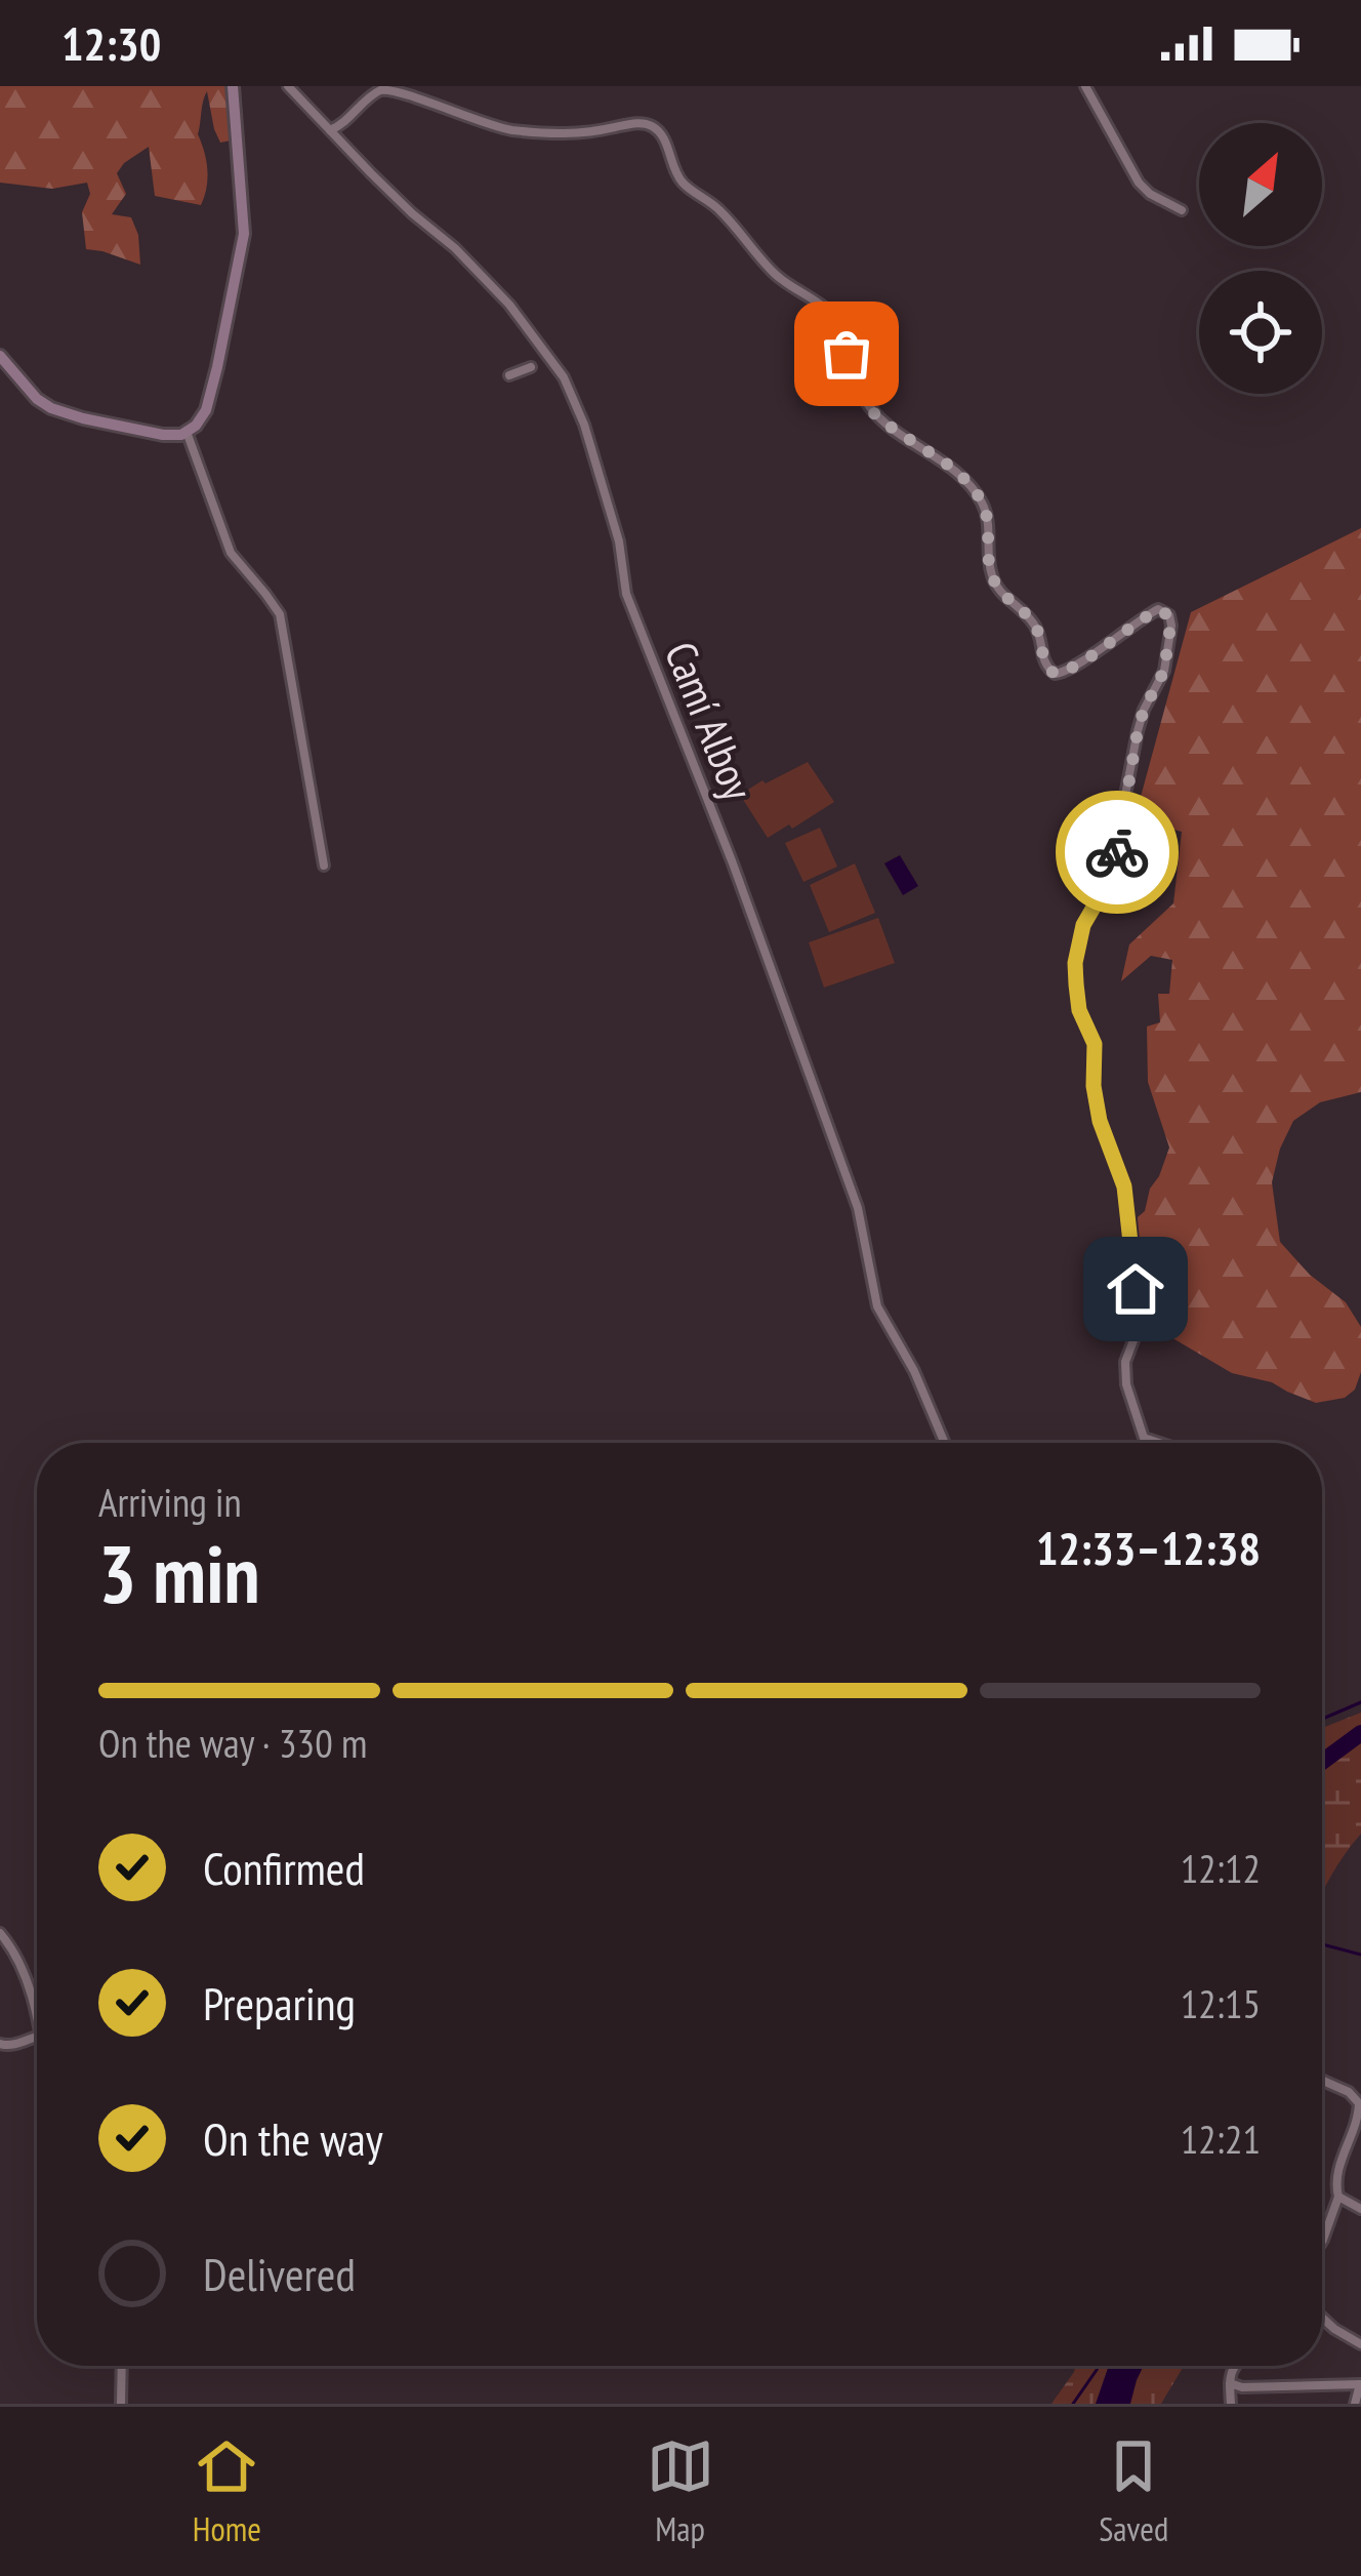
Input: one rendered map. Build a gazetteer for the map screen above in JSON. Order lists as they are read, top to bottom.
{
  "streets": {
    "street": ["Camí Alboy"]
  },
  "north": "top right",
  "page": {
    "status": "12:30",
    "heading": ["3 min", "Arriving in", "12:33–12:38"],
    "bar": "On the way · 330 m",
    "list": [
      ["Confirmed", "12:12"],
      ["Preparing", "12:15"],
      ["On the way", "12:21"],
      "Delivered"
    ],
    "tabs": ["Home", "Map", "Saved"]
  }
}
